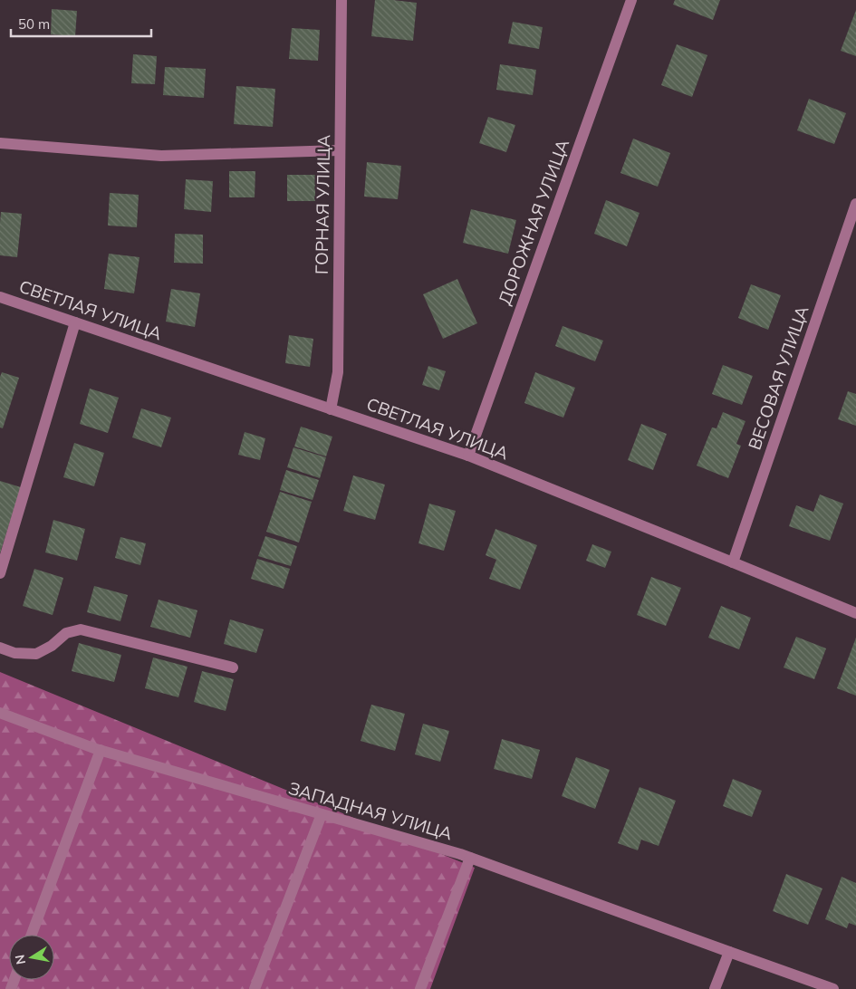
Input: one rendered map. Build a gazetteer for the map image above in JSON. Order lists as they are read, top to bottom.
{
  "streets": {
    "street": [
      "ГОРНАЯ УЛИЦА",
      "ДОРОЖНАЯ УЛИЦА",
      "СВЕТЛАЯ УЛИЦА",
      "ВЕСОВАЯ УЛИЦА",
      "ЗАПАДНАЯ УЛИЦА"
    ]
  },
  "crossings": [
    ["ГОРНАЯ УЛИЦА", "СВЕТЛАЯ УЛИЦА"],
    ["ДОРОЖНАЯ УЛИЦА", "СВЕТЛАЯ УЛИЦА"],
    ["СВЕТЛАЯ УЛИЦА", "ВЕСОВАЯ УЛИЦА"]
  ],
  "scale_bar": "50 m",
  "north": "left"
}
